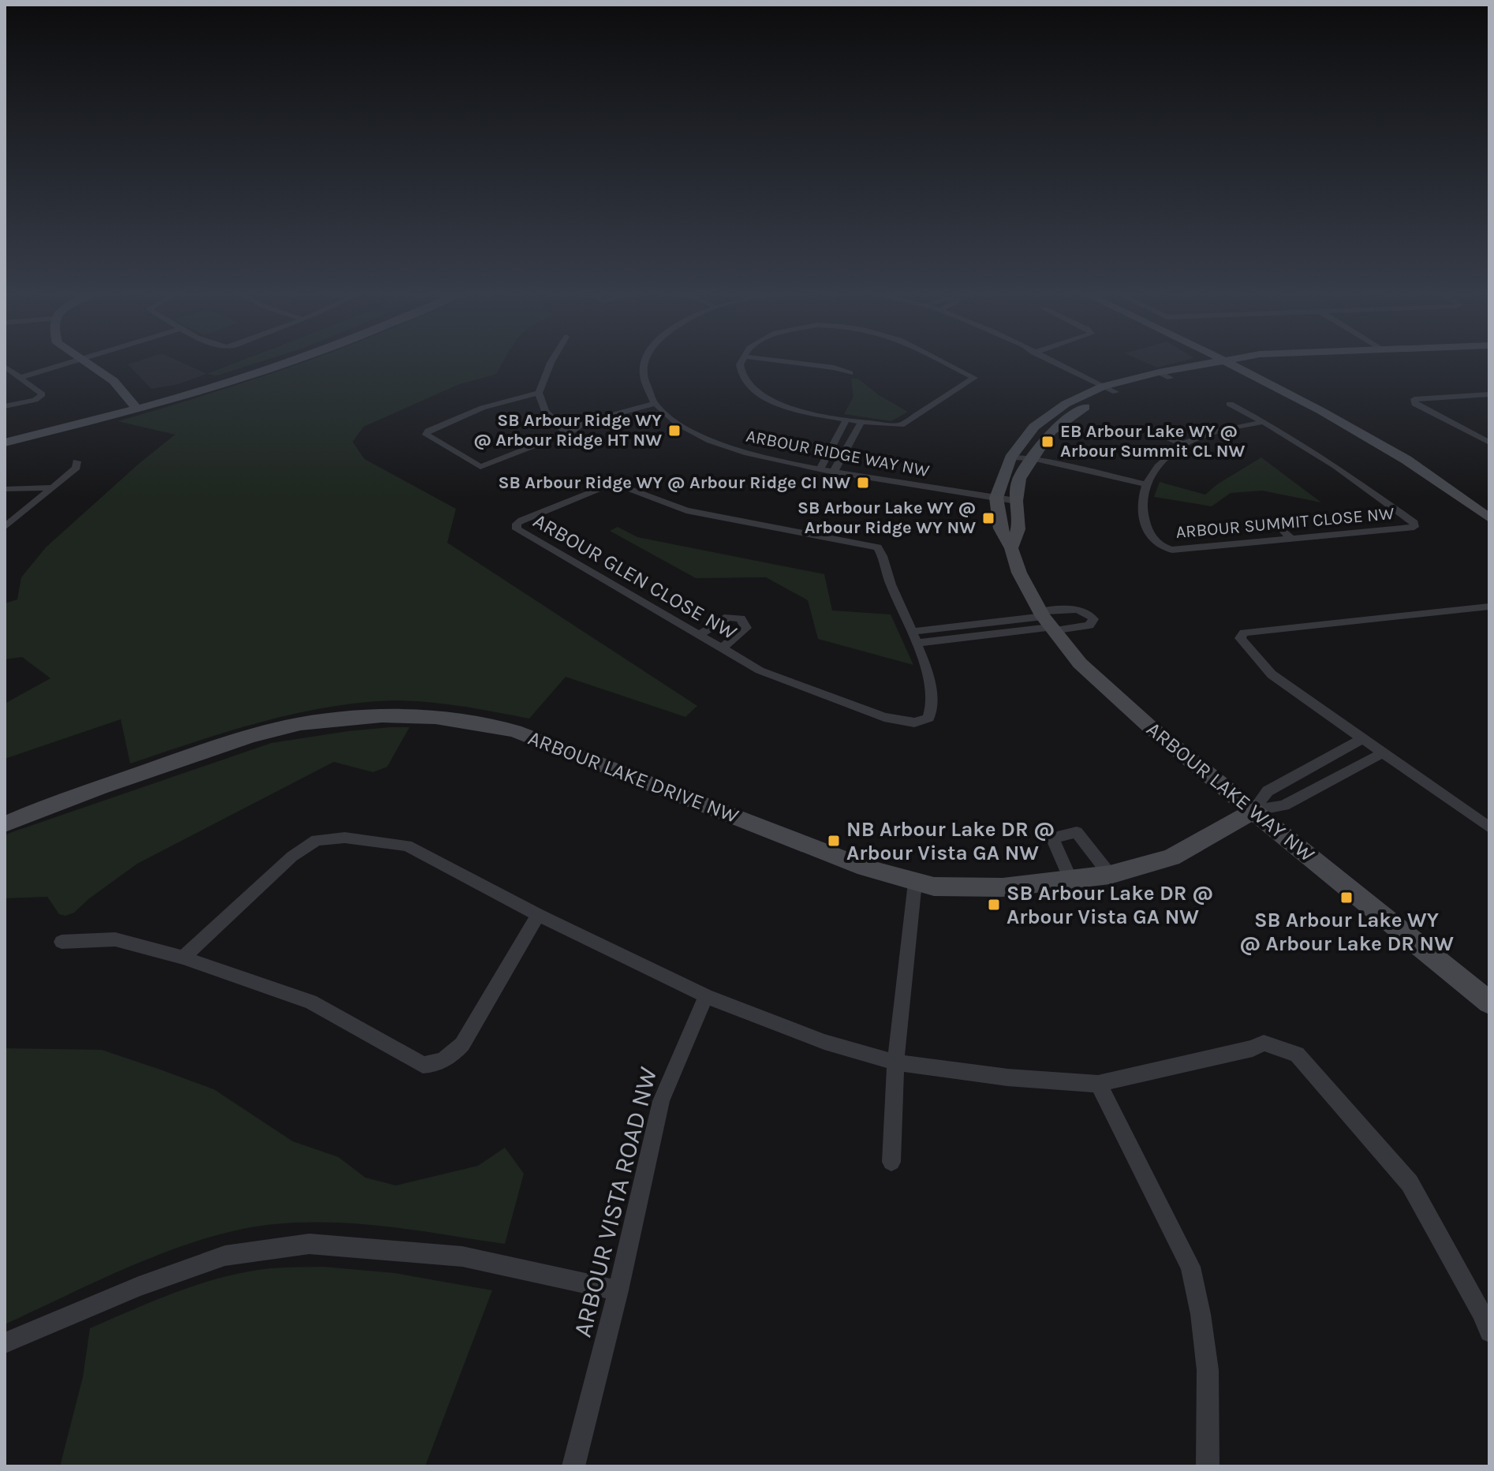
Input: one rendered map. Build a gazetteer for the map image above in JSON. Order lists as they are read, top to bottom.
{
  "streets": {
    "street": [
      "ARBOUR RIDGE WAY NW",
      "ARBOUR SUMMIT CLOSE NW",
      "ARBOUR GLEN CLOSE NW",
      "ARBOUR LAKE DRIVE NW",
      "ARBOUR LAKE WAY NW",
      "ARBOUR VISTA ROAD NW"
    ]
  },
  "crossings": [
    ["ARBOUR RIDGE WAY NW", "ARBOUR LAKE WAY NW"],
    ["ARBOUR LAKE DRIVE NW", "ARBOUR LAKE WAY NW"]
  ],
  "places": {
    "transit": [
      "SB Arbour Ridge WY @ Arbour Ridge HT NW",
      "EB Arbour Lake WY @ Arbour Summit CL NW",
      "SB Arbour Ridge WY @ Arbour Ridge CI NW",
      "SB Arbour Lake WY @ Arbour Ridge WY NW",
      "NB Arbour Lake DR @ Arbour Vista GA NW",
      "SB Arbour Lake WY @ Arbour Lake DR NW",
      "SB Arbour Lake DR @ Arbour Vista GA NW"
    ]
  }
}
